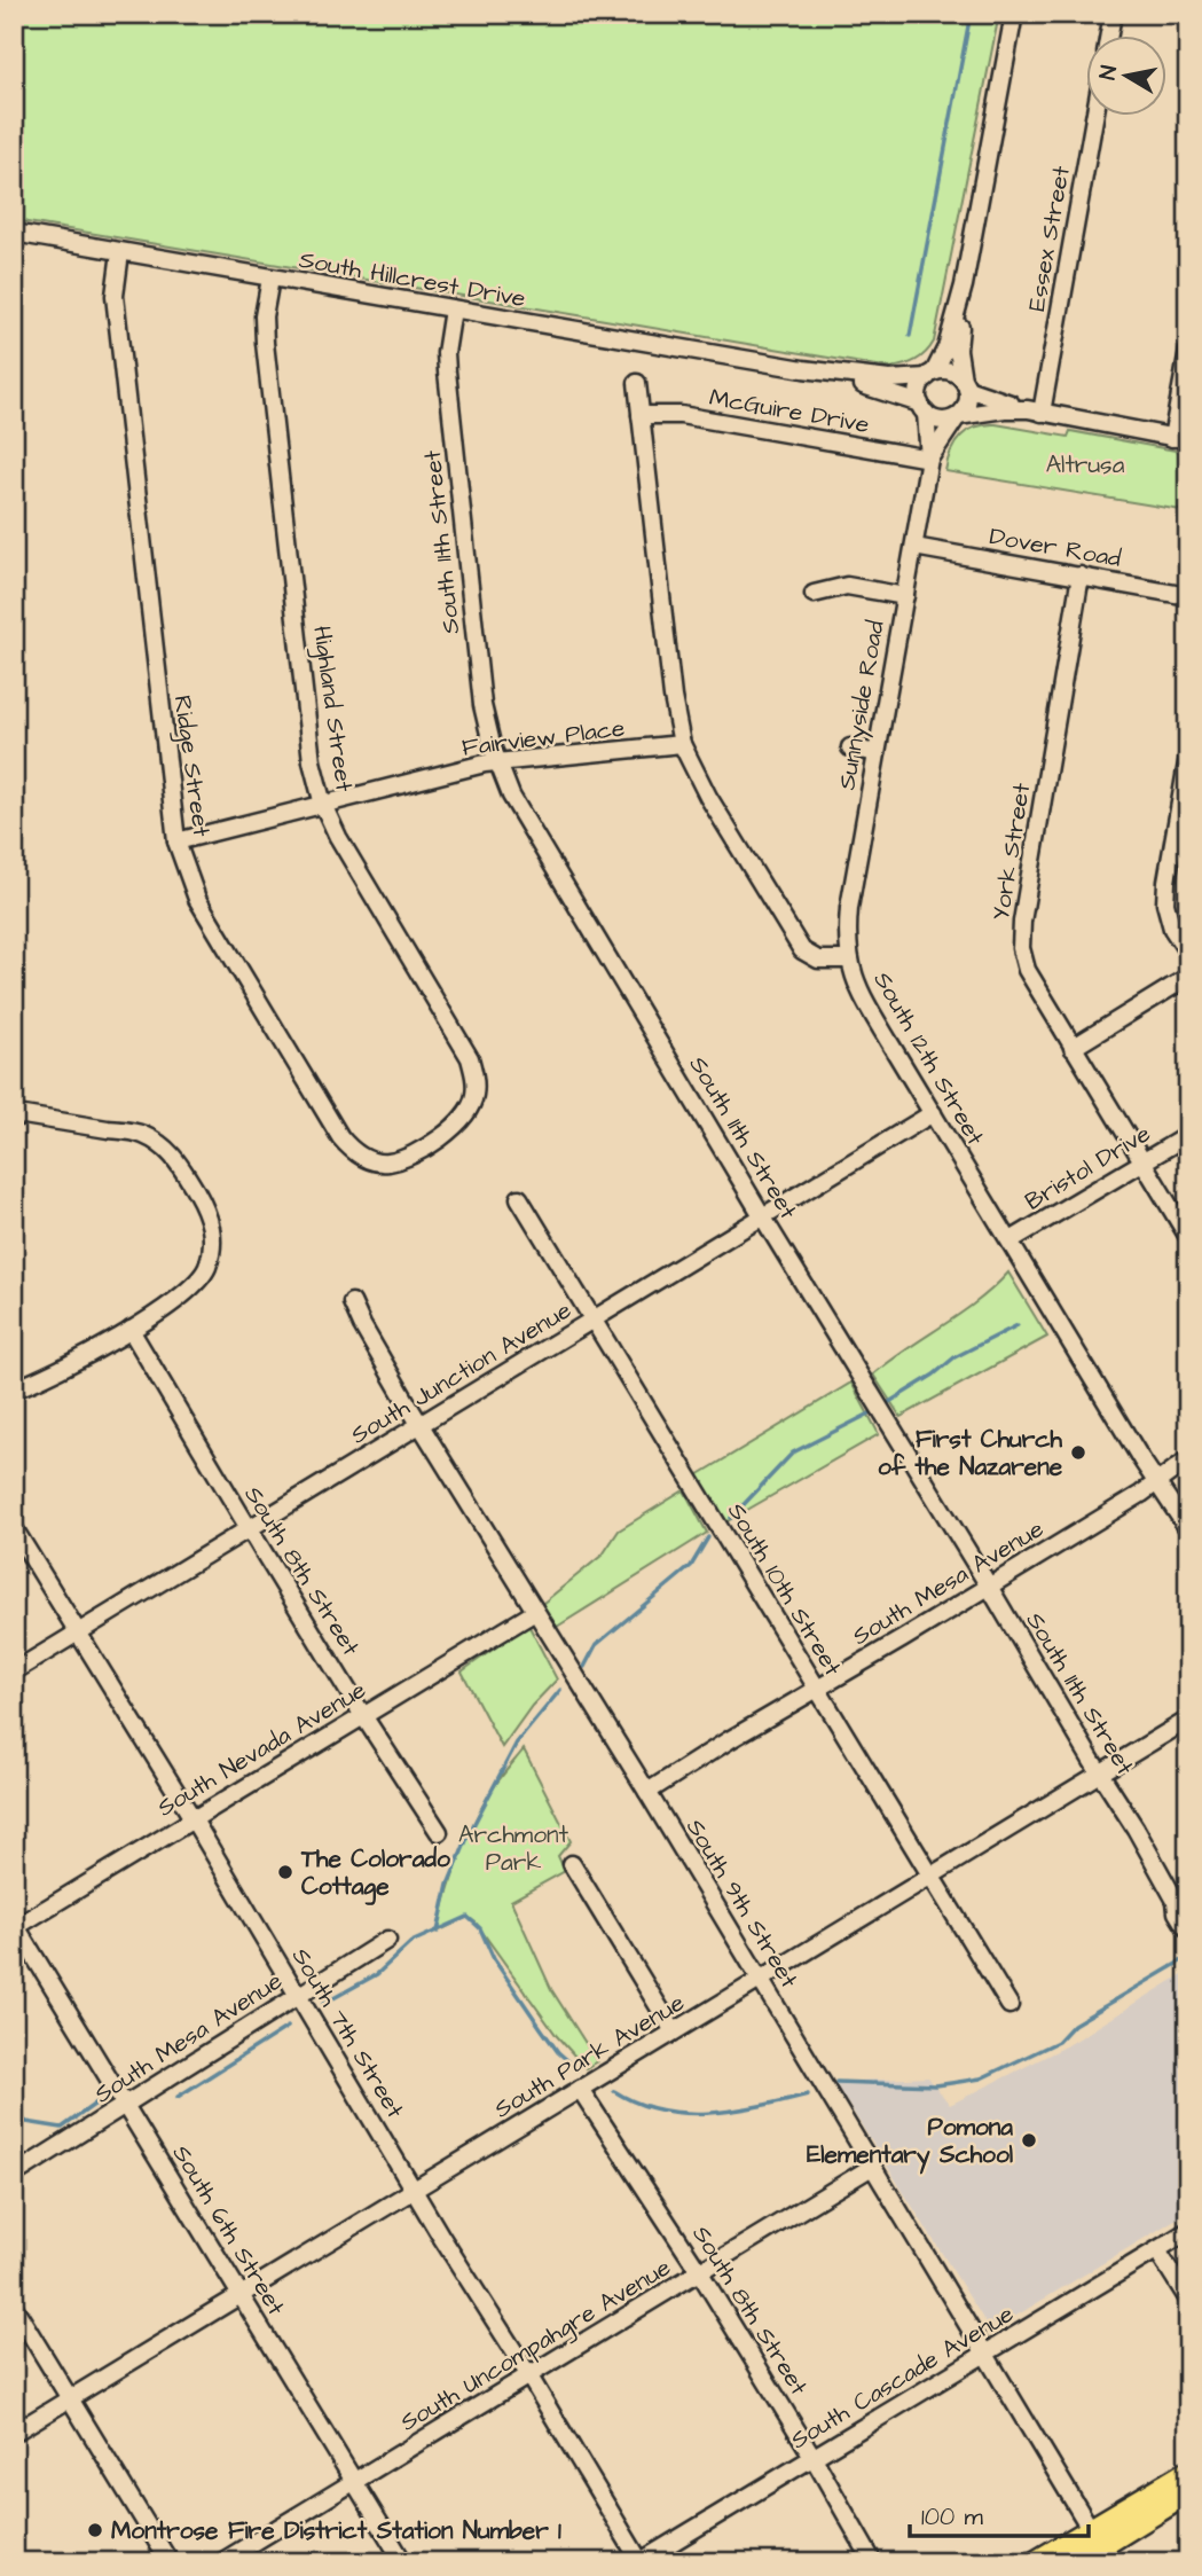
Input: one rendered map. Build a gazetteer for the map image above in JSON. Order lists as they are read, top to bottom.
{
  "streets": {
    "street": [
      "Essex Street",
      "South Hillcrest Drive",
      "McGuire Drive",
      "South 11th Street",
      "Dover Road",
      "Sunnyside Road",
      "Highland Street",
      "Fairview Place",
      "Ridge Street",
      "York Street",
      "South 12th Street",
      "Bristol Drive",
      "South Junction Avenue",
      "South 8th Street",
      "South Mesa Avenue",
      "South 10th Street",
      "South Nevada Avenue",
      "South 9th Street",
      "South 7th Street",
      "South Park Avenue",
      "South 6th Street",
      "South Uncompahgre Avenue",
      "South Cascade Avenue"
    ]
  },
  "crossings": [
    ["South Hillcrest Drive", "South 11th Street"],
    ["South Hillcrest Drive", "Highland Street"],
    ["South Hillcrest Drive", "Ridge Street"],
    ["McGuire Drive", "Sunnyside Road"],
    ["McGuire Drive", "South 12th Street"],
    ["South 11th Street", "Fairview Place"],
    ["South 11th Street", "South Junction Avenue"],
    ["South 11th Street", "South Mesa Avenue"],
    ["South 11th Street", "South Park Avenue"],
    ["Dover Road", "Sunnyside Road"],
    ["Dover Road", "York Street"],
    ["Sunnyside Road", "South 12th Street"],
    ["Highland Street", "Fairview Place"],
    ["Highland Street", "Ridge Street"],
    ["Fairview Place", "Ridge Street"],
    ["Fairview Place", "South 12th Street"],
    ["York Street", "Bristol Drive"],
    ["South 12th Street", "Bristol Drive"],
    ["South 12th Street", "South Junction Avenue"],
    ["South 12th Street", "South Mesa Avenue"],
    ["South Junction Avenue", "South 8th Street"],
    ["South Junction Avenue", "South 10th Street"],
    ["South Junction Avenue", "South 9th Street"],
    ["South Junction Avenue", "South 7th Street"],
    ["South 8th Street", "South Nevada Avenue"],
    ["South 8th Street", "South Park Avenue"],
    ["South 8th Street", "South Uncompahgre Avenue"],
    ["South 8th Street", "South Cascade Avenue"],
    ["South Mesa Avenue", "South 10th Street"],
    ["South Mesa Avenue", "South 9th Street"],
    ["South Mesa Avenue", "South 7th Street"],
    ["South Mesa Avenue", "South 6th Street"],
    ["South 10th Street", "South Park Avenue"],
    ["South Nevada Avenue", "South 9th Street"],
    ["South Nevada Avenue", "South 7th Street"],
    ["South Nevada Avenue", "South 6th Street"],
    ["South 9th Street", "South Park Avenue"],
    ["South 9th Street", "South Uncompahgre Avenue"],
    ["South 9th Street", "South Cascade Avenue"],
    ["South 7th Street", "South Park Avenue"],
    ["South 7th Street", "South Uncompahgre Avenue"],
    ["South 7th Street", "South Cascade Avenue"],
    ["South Park Avenue", "South 6th Street"],
    ["South 6th Street", "South Uncompahgre Avenue"]
  ],
  "parks": ["Altrusa", "Archmont Park"],
  "places": [
    "First Church of the Nazarene",
    "The Colorado Cottage",
    "Pomona Elementary School",
    "Montrose Fire District Station Number 1"
  ],
  "scale_bar": "100 m",
  "north": "left"
}
